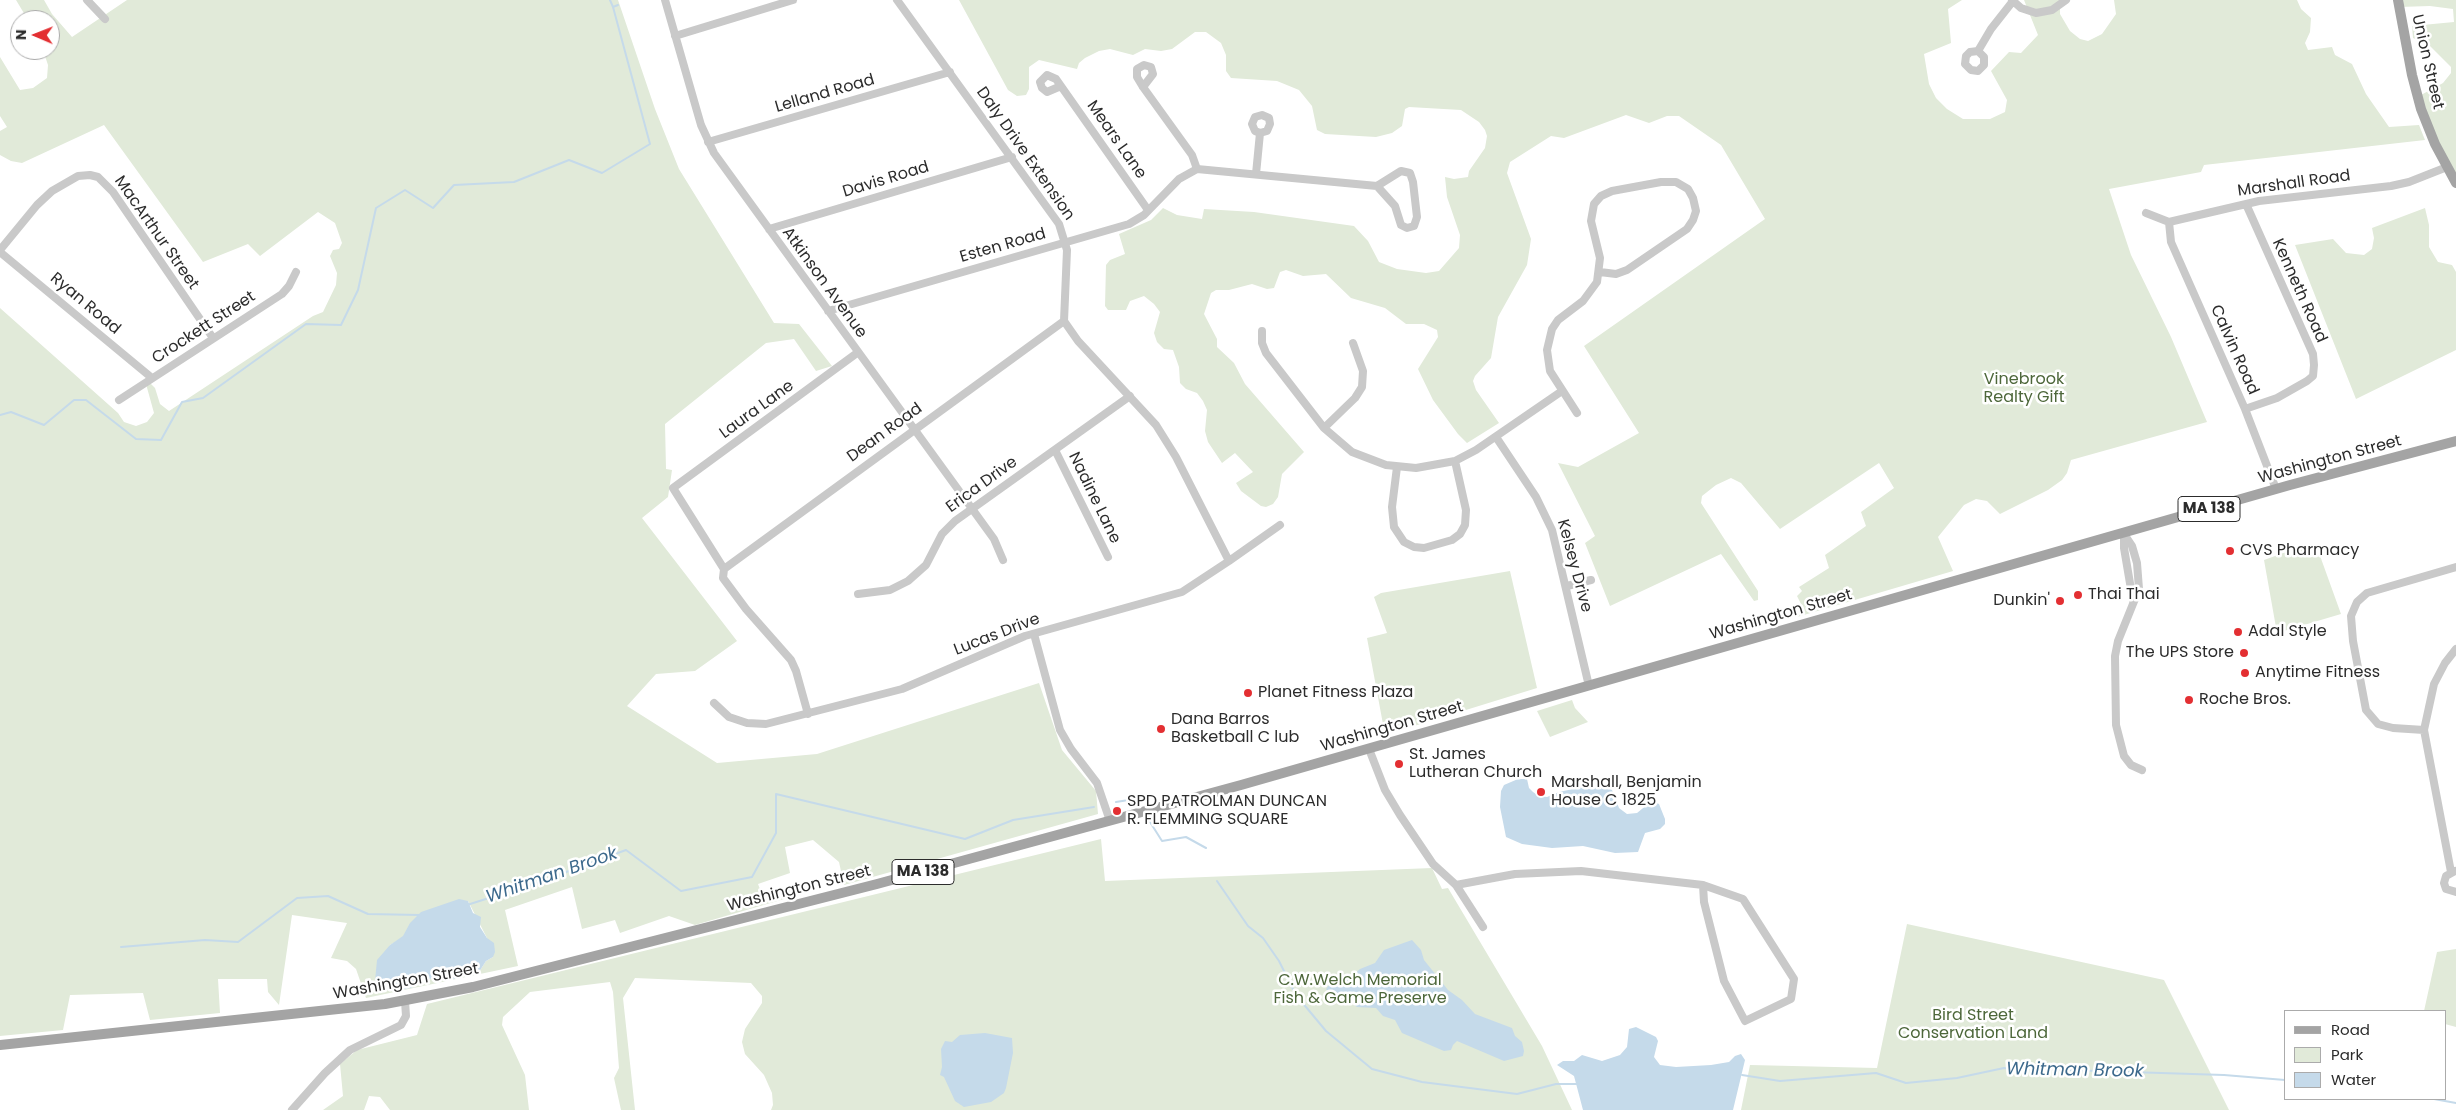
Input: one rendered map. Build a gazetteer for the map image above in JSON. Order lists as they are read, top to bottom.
{
  "streets": {
    "main road": ["Union Street", "Washington Street", "MA 138"],
    "street": [
      "Lelland Road",
      "Mears Lane",
      "Daly Drive Extension",
      "Davis Road",
      "Marshall Road",
      "MacArthur Street",
      "Esten Road",
      "Atkinson Avenue",
      "Kenneth Road",
      "Ryan Road",
      "Crockett Street",
      "Calvin Road",
      "Laura Lane",
      "Dean Road",
      "Erica Drive",
      "Nadine Lane",
      "Kelsey Drive",
      "Lucas Drive"
    ]
  },
  "crossings": [
    ["Union Street", "Marshall Road"],
    ["Lelland Road", "Daly Drive Extension"],
    ["Lelland Road", "Atkinson Avenue"],
    ["Mears Lane", "Esten Road"],
    ["Daly Drive Extension", "Davis Road"],
    ["Daly Drive Extension", "Esten Road"],
    ["Daly Drive Extension", "Dean Road"],
    ["Davis Road", "Atkinson Avenue"],
    ["Marshall Road", "Kenneth Road"],
    ["Marshall Road", "Calvin Road"],
    ["MacArthur Street", "Ryan Road"],
    ["MacArthur Street", "Crockett Street"],
    ["Esten Road", "Atkinson Avenue"],
    ["Atkinson Avenue", "Laura Lane"],
    ["Atkinson Avenue", "Dean Road"],
    ["Atkinson Avenue", "Erica Drive"],
    ["Kenneth Road", "Calvin Road"],
    ["Ryan Road", "Crockett Street"],
    ["Calvin Road", "Washington Street"],
    ["Laura Lane", "Dean Road"],
    ["Washington Street", "Kelsey Drive"],
    ["Erica Drive", "Nadine Lane"]
  ],
  "water": ["Whitman Brook"],
  "parks": ["Vinebrook Realty Gift", "C.W.Welch Memorial Fish & Game Preserve", "Bird Street Conservation Land"],
  "places": [
    "CVS Pharmacy",
    "Thai Thai",
    "Dunkin'",
    "Adal Style",
    "The UPS Store",
    "Anytime Fitness",
    "Planet Fitness Plaza",
    "Roche Bros.",
    "Dana Barros Basketball C lub",
    "St. James Lutheran Church",
    "Marshall, Benjamin House C 1825",
    "SPD PATROLMAN DUNCAN R. FLEMMING SQUARE"
  ],
  "legend": ["Road", "Park", "Water"],
  "north": "left"
}
